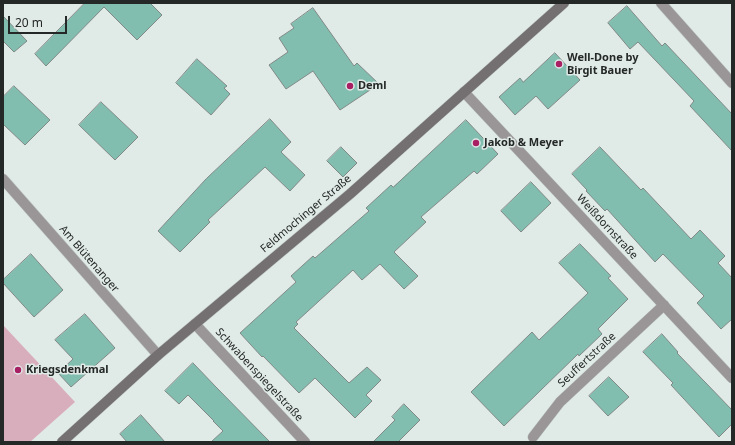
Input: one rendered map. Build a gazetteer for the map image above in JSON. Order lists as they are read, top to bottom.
{
  "streets": {
    "main road": ["Feldmochinger Straße"],
    "street": [
      "Weißdornstraße",
      "Am Blütenanger",
      "Seuffertstraße",
      "Schwabenspiegelstraße"
    ]
  },
  "crossings": [
    ["Feldmochinger Straße", "Weißdornstraße"],
    ["Feldmochinger Straße", "Am Blütenanger"],
    ["Feldmochinger Straße", "Schwabenspiegelstraße"],
    ["Weißdornstraße", "Seuffertstraße"]
  ],
  "places": [
    "Well-Done by Birgit Bauer",
    "Deml",
    "Jakob & Meyer",
    "Kriegsdenkmal"
  ],
  "scale_bar": "20 m"
}
